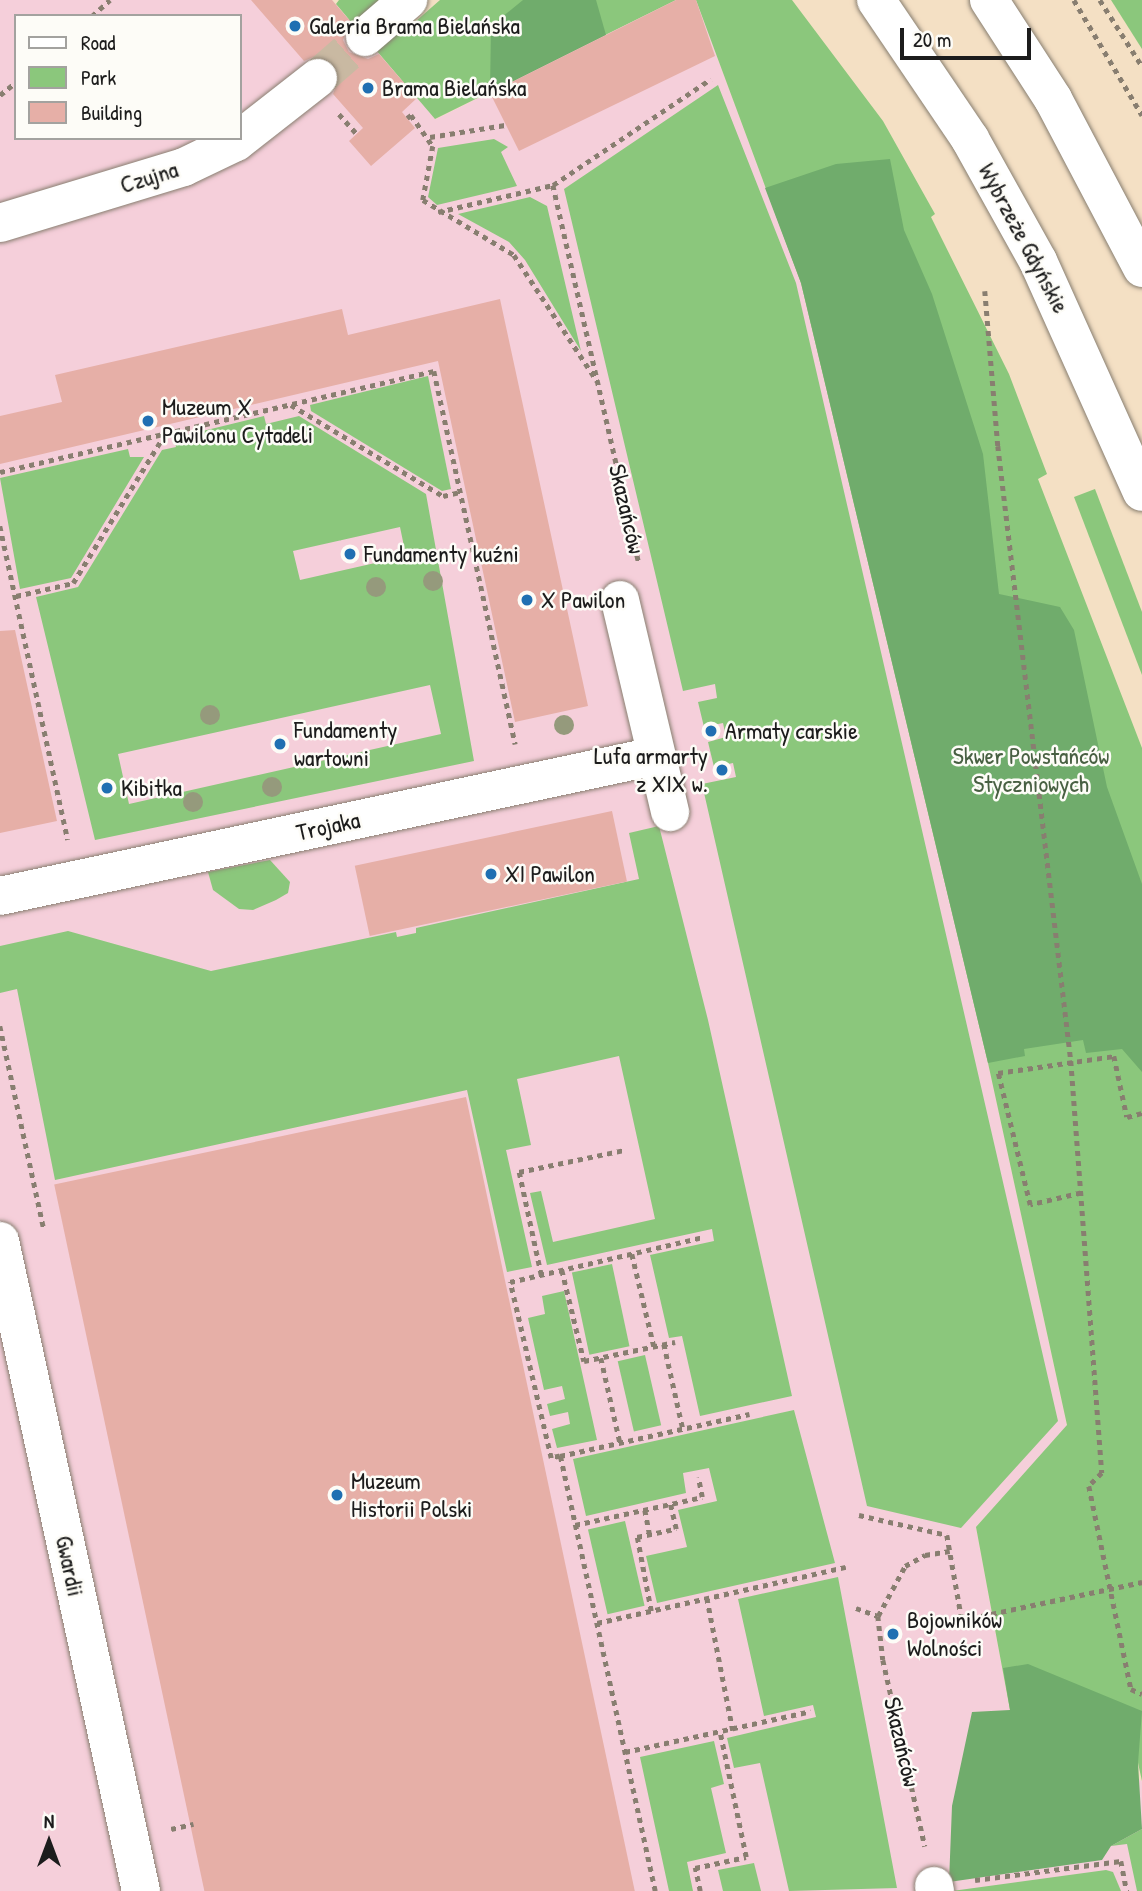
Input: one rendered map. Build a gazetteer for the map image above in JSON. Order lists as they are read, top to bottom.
{
  "streets": {
    "main road": [
      "Czujna",
      "Wybrzeże Gdyńskie",
      "Trojaka",
      "Gwardii"
    ],
    "path": ["Skazańców"]
  },
  "parks": ["Skwer Powstańców Styczniowych"],
  "places": [
    "Galeria Brama Bielańska",
    "Brama Bielańska",
    "Muzeum X Pawilonu Cytadeli",
    "Fundamenty kuźni",
    "X Pawilon",
    "Armaty carskie",
    "Fundamenty wartowni",
    "Lufa armarty z XIX w.",
    "Kibitka",
    "XI Pawilon",
    "Muzeum Historii Polski",
    "Bojowników Wolności"
  ],
  "legend": ["Road", "Park", "Building"],
  "scale_bar": "20 m",
  "north": "top"
}
